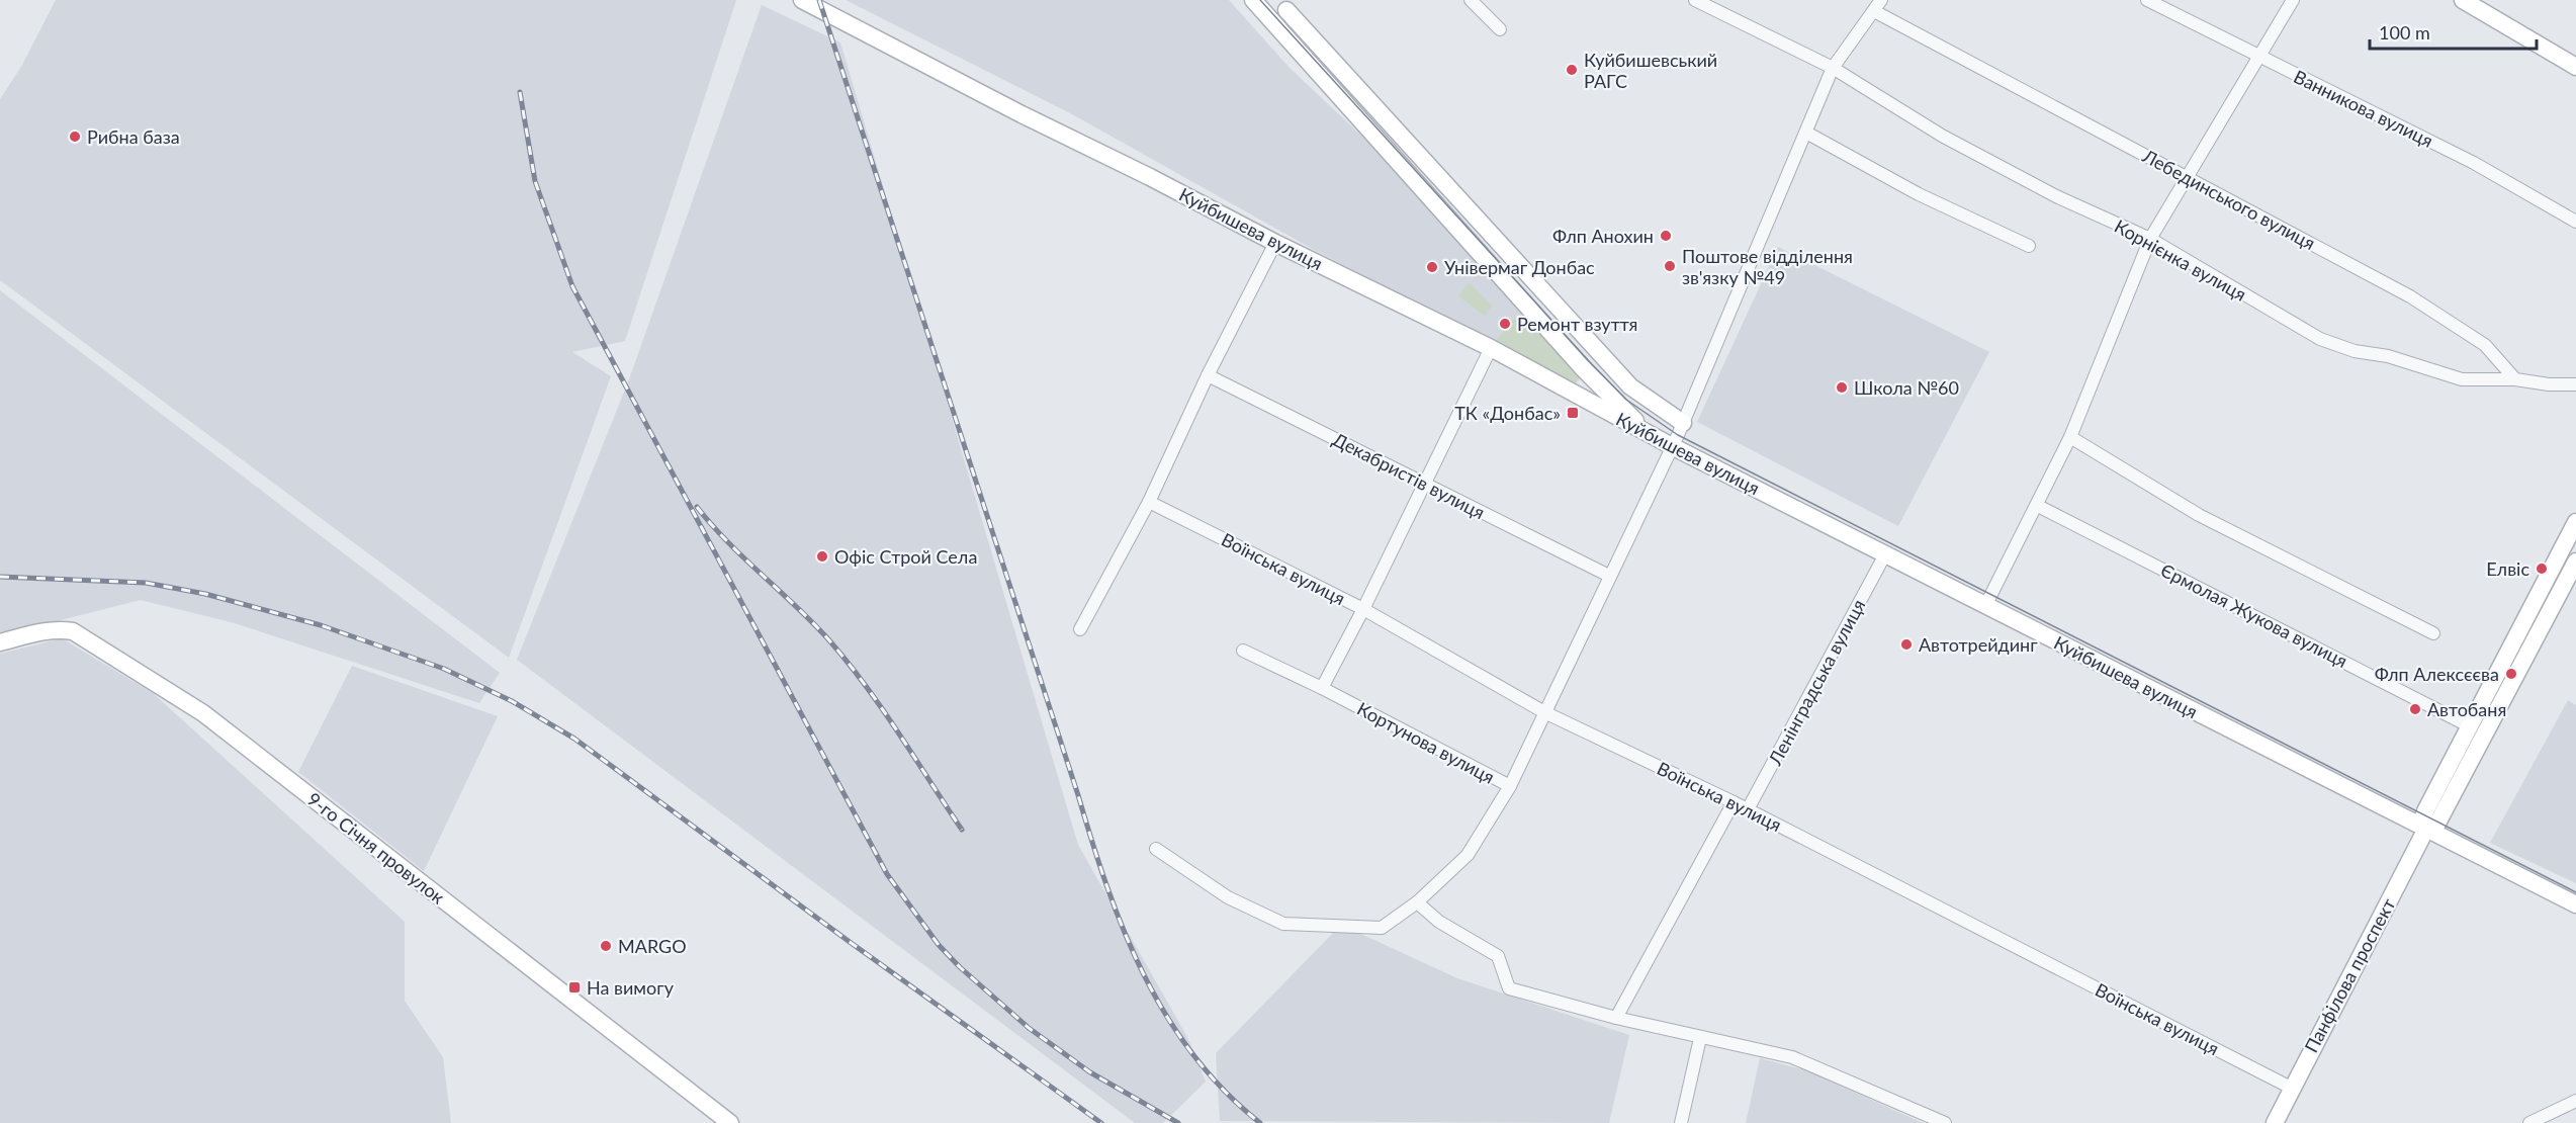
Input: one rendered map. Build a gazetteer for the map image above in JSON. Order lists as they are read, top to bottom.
{
  "streets": {
    "main road": ["Куйбишева вулиця", "9-го Січня провулок", "Панфілова проспект"],
    "street": [
      "Ванникова вулиця",
      "Лебединського вулиця",
      "Корнієнка вулиця",
      "Декабристів вулиця",
      "Воїнська вулиця",
      "Єрмолая Жукова вулиця",
      "Ленінградська вулиця",
      "Кортунова вулиця"
    ]
  },
  "crossings": [
    ["Лебединського вулиця", "Корнієнка вулиця"],
    ["Куйбишева вулиця", "Ленінградська вулиця"],
    ["Куйбишева вулиця", "Панфілова проспект"],
    ["Воїнська вулиця", "Ленінградська вулиця"],
    ["Воїнська вулиця", "Панфілова проспект"]
  ],
  "places": {
    "other": [
      "Куйбишевський РАГС",
      "Рибна база",
      "Флп Анохин",
      "Поштове відділення зв'язку №49",
      "Універмаг Донбас",
      "Ремонт взуття",
      "Школа №60",
      "Офіс Строй Села",
      "Елвіс",
      "Автотрейдинг",
      "Флп Алексєєва",
      "Автобаня",
      "MARGO"
    ],
    "transit": ["ТК «Донбас»", "На вимогу"]
  },
  "scale_bar": "100 m"
}
